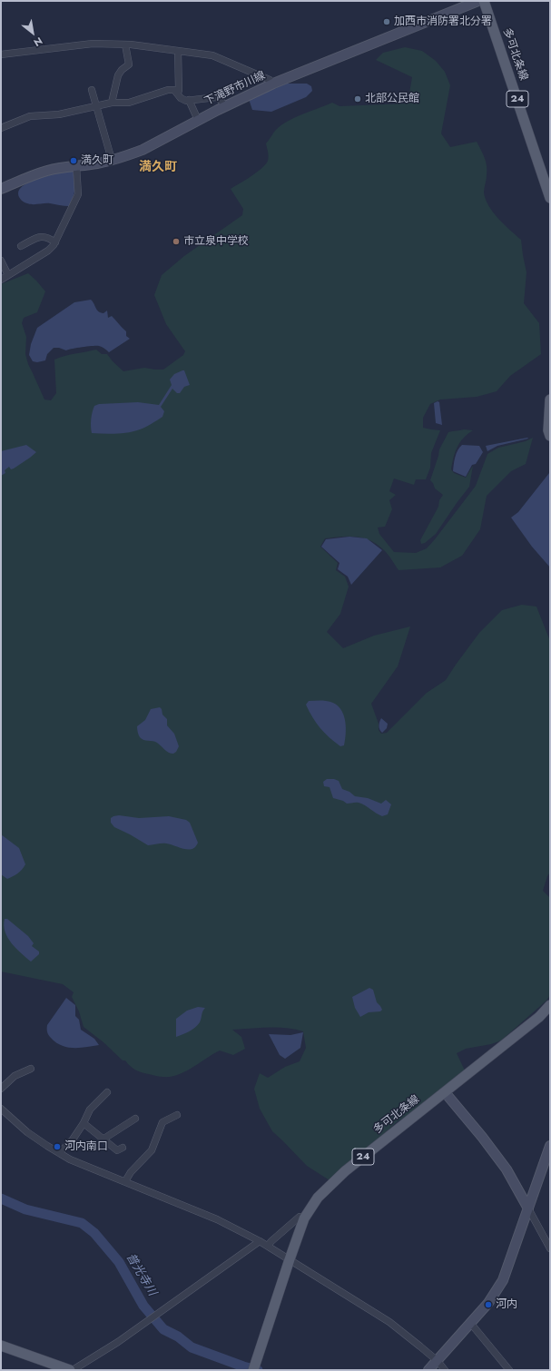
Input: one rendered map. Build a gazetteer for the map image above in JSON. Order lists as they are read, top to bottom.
{
  "streets": {
    "main road": ["多可北条線", "下滝野市川線", "24"]
  },
  "districts": ["満久町"],
  "water": ["普光寺川"],
  "places": [
    "加西市消防署北分署",
    "北部公民館",
    "満久町",
    "市立泉中学校",
    "河内南口",
    "河内"
  ],
  "north": "bottom right"
}
